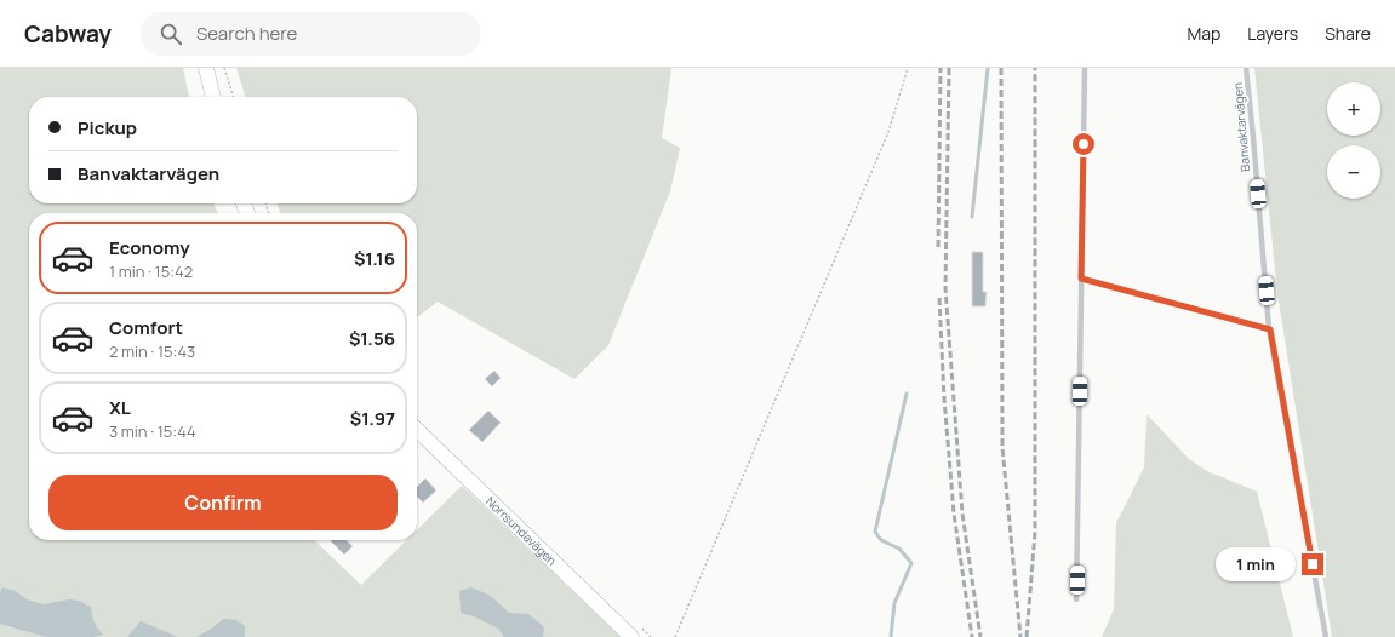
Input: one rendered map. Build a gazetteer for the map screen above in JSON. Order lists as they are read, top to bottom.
{
  "streets": {
    "street": ["Norrsundavägen"],
    "lane": ["Banvaktarvägen"]
  },
  "page": {
    "header": "Cabway",
    "search": "Search here",
    "nav": ["Map", "Layers", "Share"],
    "map_buttons": ["+", "−"],
    "banner": ["Pickup", "Banvaktarvägen"],
    "list": [
      {
        "name": "Economy",
        "note": "1 min · 15:42",
        "value": "$1.16"
      },
      {
        "name": "Comfort",
        "note": "2 min · 15:43",
        "value": "$1.56"
      },
      {
        "name": "XL",
        "note": "3 min · 15:44",
        "value": "$1.97"
      }
    ],
    "buttons": "Confirm",
    "bubble": "1 min"
  }
}
